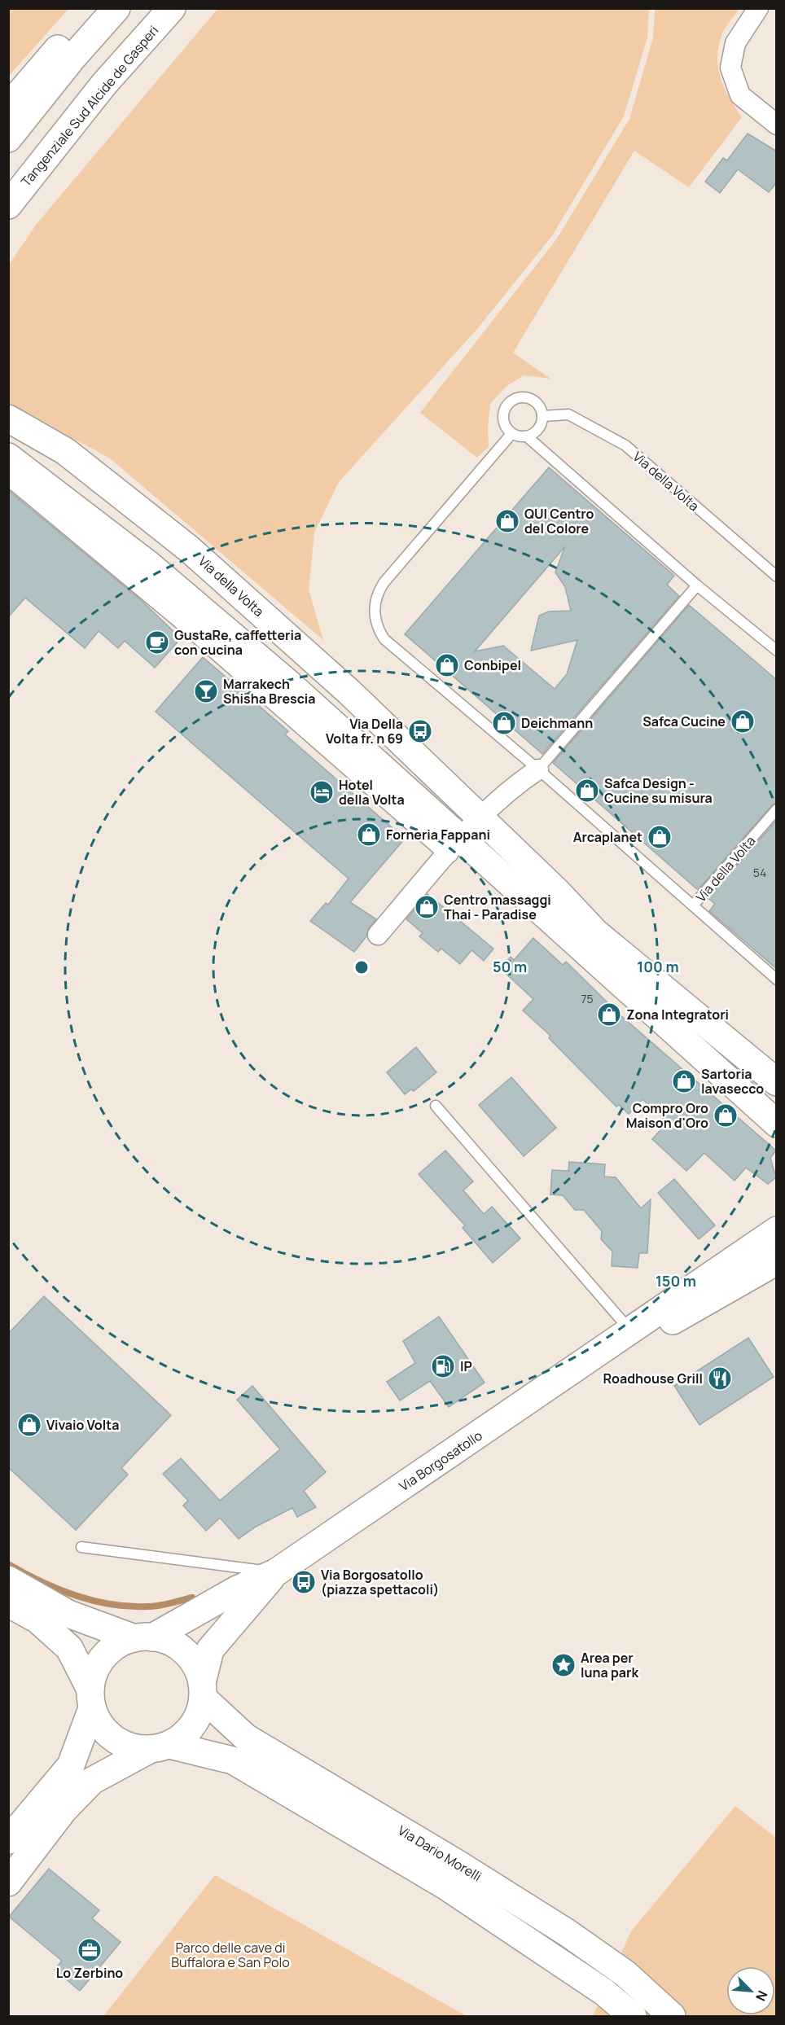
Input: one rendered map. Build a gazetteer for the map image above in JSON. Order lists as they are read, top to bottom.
{
  "streets": {
    "main road": [
      "Tangenziale Sud Alcide de Gasperi",
      "Via della Volta",
      "Via Borgosatollo",
      "Via Dario Morelli"
    ]
  },
  "crossings": [
    ["Via Borgosatollo", "Via Dario Morelli"]
  ],
  "parks": ["Parco delle cave di Buffalora e San Polo"],
  "places": {
    "shop": [
      "QUI Centro del Colore",
      "Conbipel",
      "Safca Cucine",
      "Deichmann",
      "Safca Design - Cucine su misura",
      "Forneria Fappani",
      "Arcaplanet",
      "Centro massaggi Thai - Paradise",
      "Zona Integratori",
      "Sartoria lavasecco",
      "Compro Oro Maison d'Oro",
      "Vivaio Volta"
    ],
    "cafe": ["GustaRe, caffetteria con cucina"],
    "bar": ["Marrakech Shisha Brescia"],
    "bus stop": ["Via Della Volta fr. n 69", "Via Borgosatollo (piazza spettacoli)"],
    "hotel": ["Hotel della Volta"],
    "fuel station": ["IP"],
    "restaurant": ["Roadhouse Grill"],
    "place": ["Area per luna park"],
    "office": ["Lo Zerbino"]
  },
  "house_numbers": ["54", "75"],
  "north": "bottom right",
  "rings": ["50 m", "100 m", "150 m"]
}
